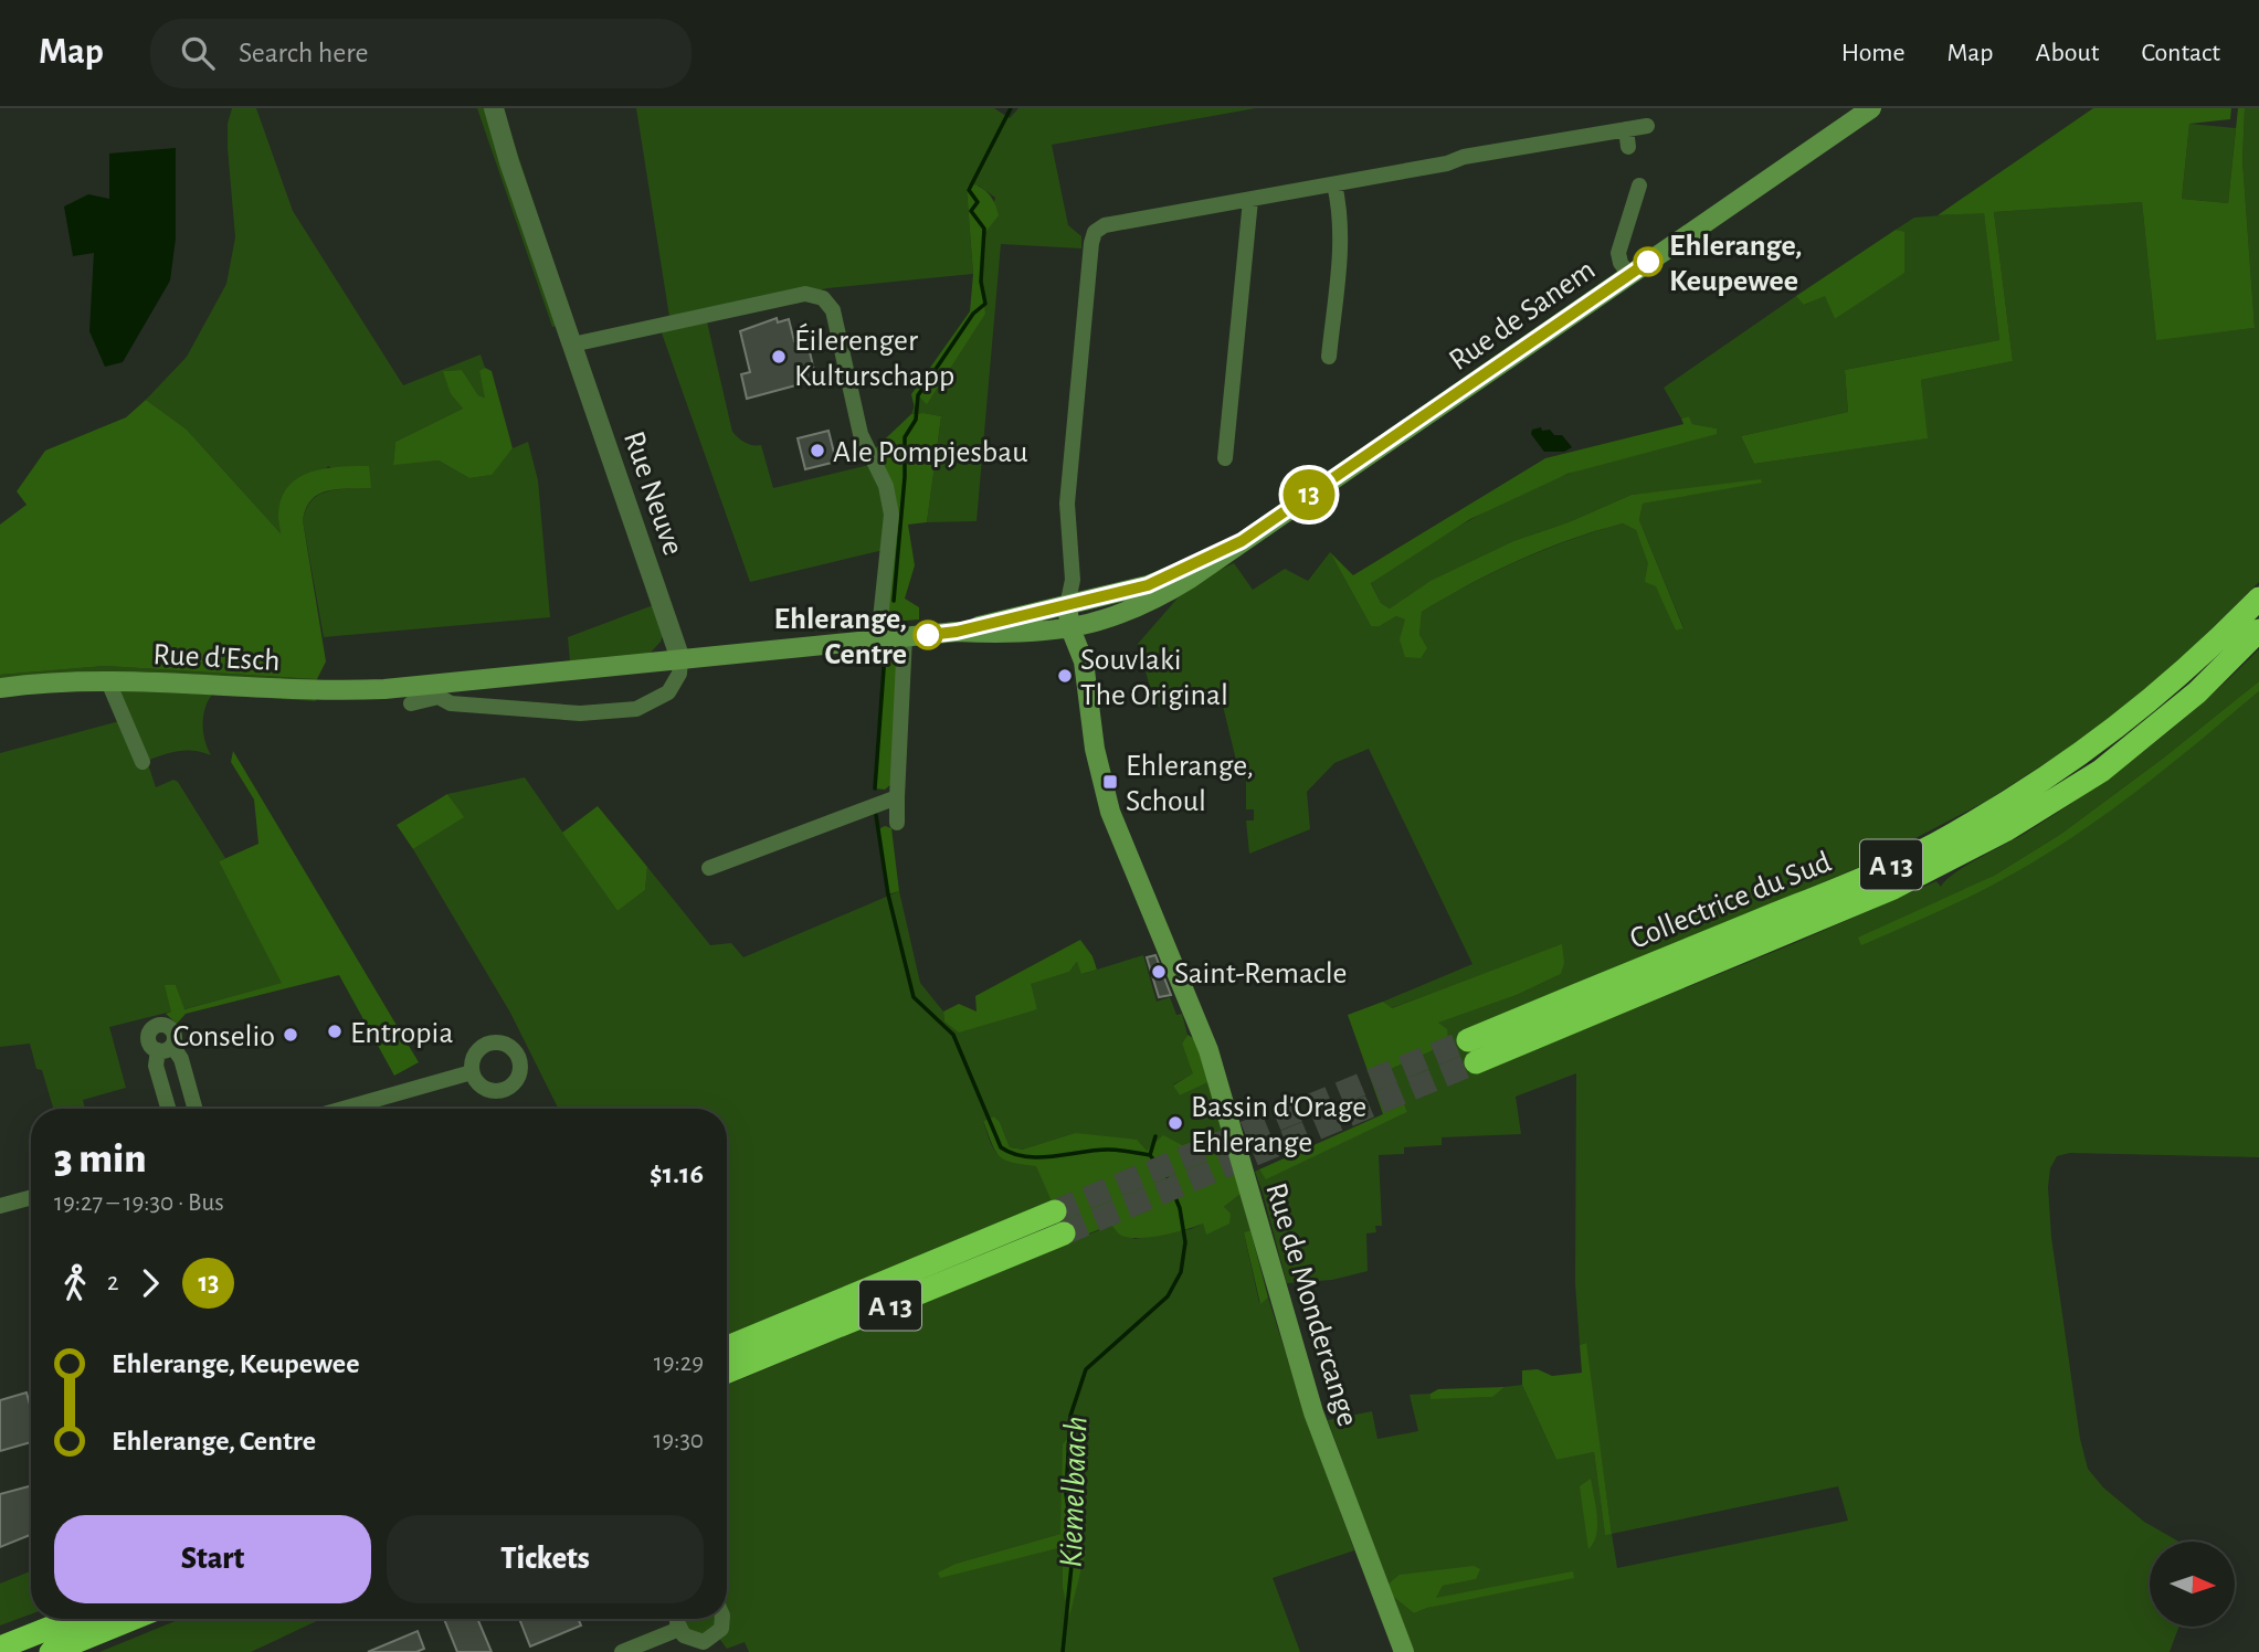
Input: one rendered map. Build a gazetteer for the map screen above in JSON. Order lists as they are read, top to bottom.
{
  "streets": {
    "highway": ["A 13", "Collectrice du Sud"],
    "main road": ["Rue de Sanem", "Rue d'Esch", "Rue de Mondercange"],
    "street": ["Rue Neuve"]
  },
  "crossings": [
    ["Rue de Sanem", "Rue d'Esch"],
    ["Rue de Sanem", "Rue de Mondercange"],
    ["Rue Neuve", "Rue d'Esch"],
    ["Rue d'Esch", "Rue de Mondercange"]
  ],
  "water": ["Kiemelbaach"],
  "places": {
    "other": [
      "Ehlerange, Keupewee",
      "Éilerenger Kulturschapp",
      "Ale Pompjesbau",
      "Ehlerange, Centre",
      "Souvlaki The Original",
      "Saint-Remacle",
      "Entropia",
      "Conselio",
      "Bassin d'Orage Ehlerange"
    ],
    "transit": ["Ehlerange, Schoul"]
  },
  "lines": ["bus line 13"],
  "north": "right",
  "page": {
    "header": "Map",
    "search": "Search here",
    "nav": [
      "Home",
      "Map",
      "About",
      "Contact"
    ],
    "on_map": "13",
    "heading": ["3 min", "19:27 – 19:30 · Bus", "$1.16"],
    "legs": ["2", "13"],
    "list": [
      {
        "name": "Ehlerange, Keupewee",
        "value": "19:29"
      },
      {
        "name": "Ehlerange, Centre",
        "value": "19:30"
      }
    ],
    "buttons": ["Start", "Tickets"]
  }
}
